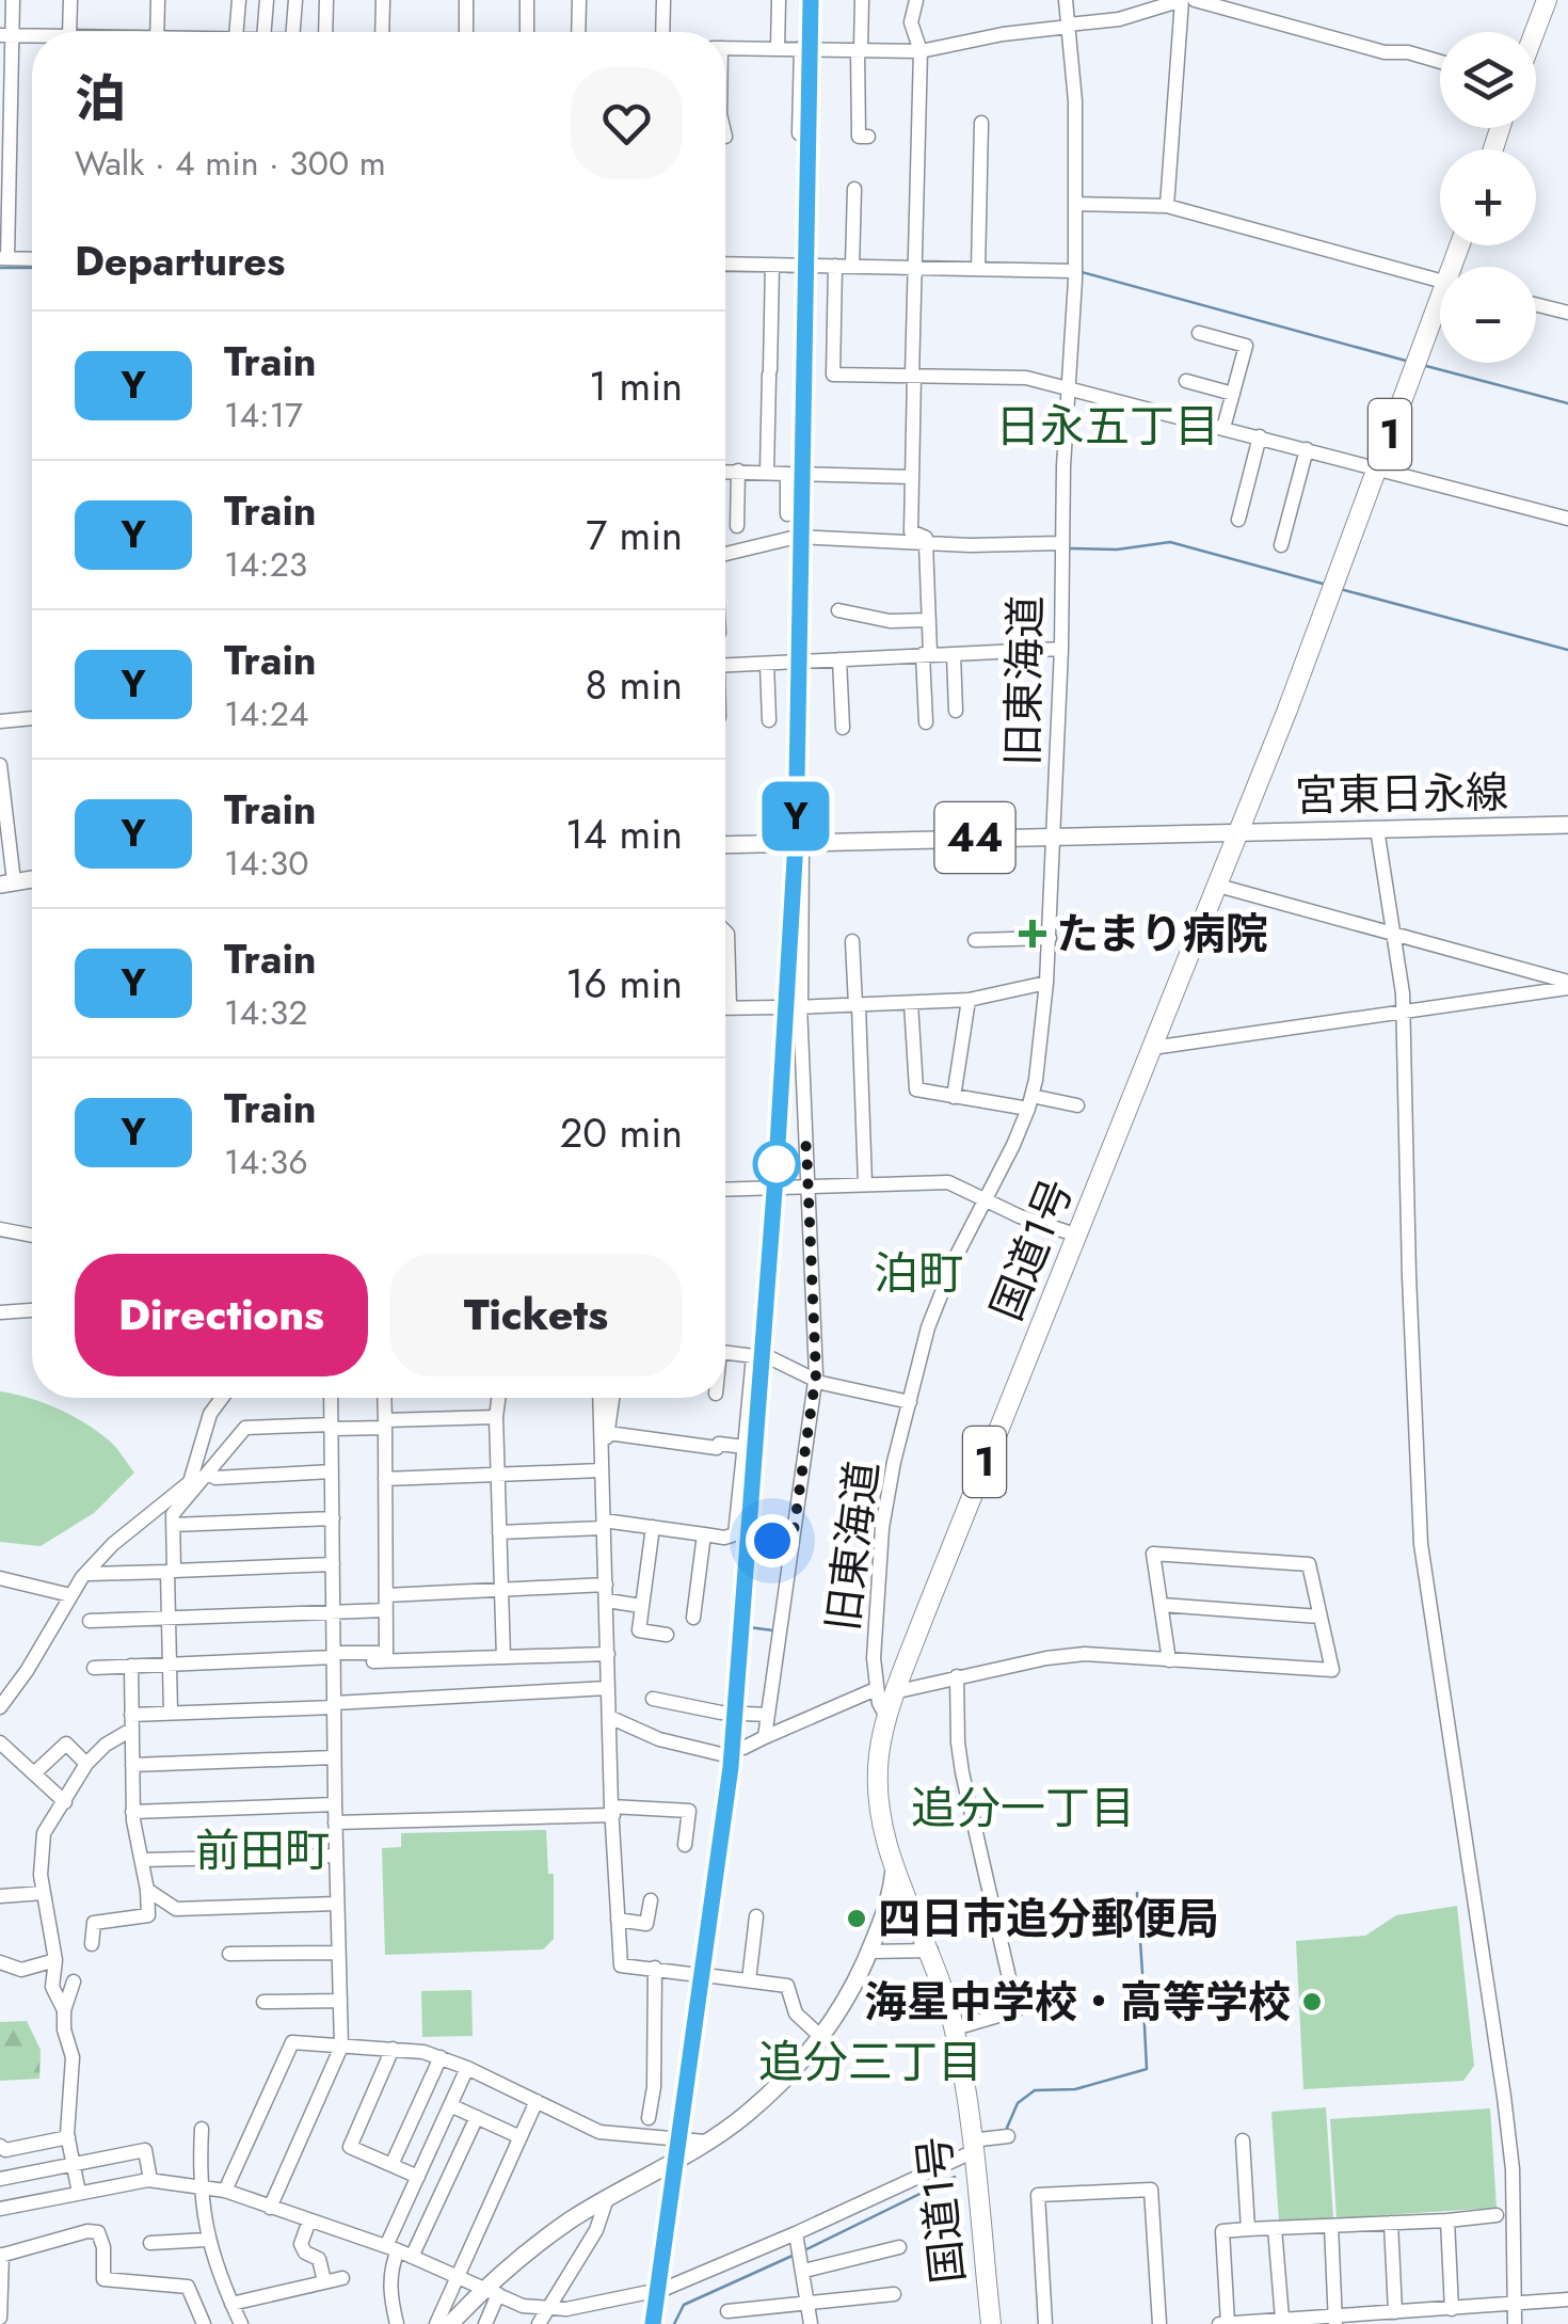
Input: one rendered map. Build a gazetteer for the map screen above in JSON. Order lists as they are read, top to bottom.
{
  "streets": {
    "highway": ["1", "国道1号"],
    "main road": ["宮東日永線", "44"],
    "street": ["旧東海道"]
  },
  "crossings": [
    ["旧東海道", "44"],
    ["旧東海道", "国道1号"],
    ["宮東日永線", "44"],
    ["宮東日永線", "国道1号"],
    ["44", "国道1号"]
  ],
  "districts": [
    "日永五丁目",
    "泊町",
    "追分一丁目",
    "前田町",
    "追分三丁目"
  ],
  "places": {
    "health": ["たまり病院"],
    "other": ["四日市追分郵便局", "海星中学校・高等学校"]
  },
  "page": {
    "on_map": "Y",
    "map_buttons": ["+", "−"],
    "heading": [
      ["泊", "Walk · 4 min · 300 m"],
      "Departures"
    ],
    "list": [
      {
        "mark": "Y",
        "name": "Train",
        "note": "14:17",
        "value": "1 min"
      },
      {
        "mark": "Y",
        "name": "Train",
        "note": "14:23",
        "value": "7 min"
      },
      {
        "mark": "Y",
        "name": "Train",
        "note": "14:24",
        "value": "8 min"
      },
      {
        "mark": "Y",
        "name": "Train",
        "note": "14:30",
        "value": "14 min"
      },
      {
        "mark": "Y",
        "name": "Train",
        "note": "14:32",
        "value": "16 min"
      },
      {
        "mark": "Y",
        "name": "Train",
        "note": "14:36",
        "value": "20 min"
      }
    ],
    "buttons": ["Directions", "Tickets"]
  }
}
